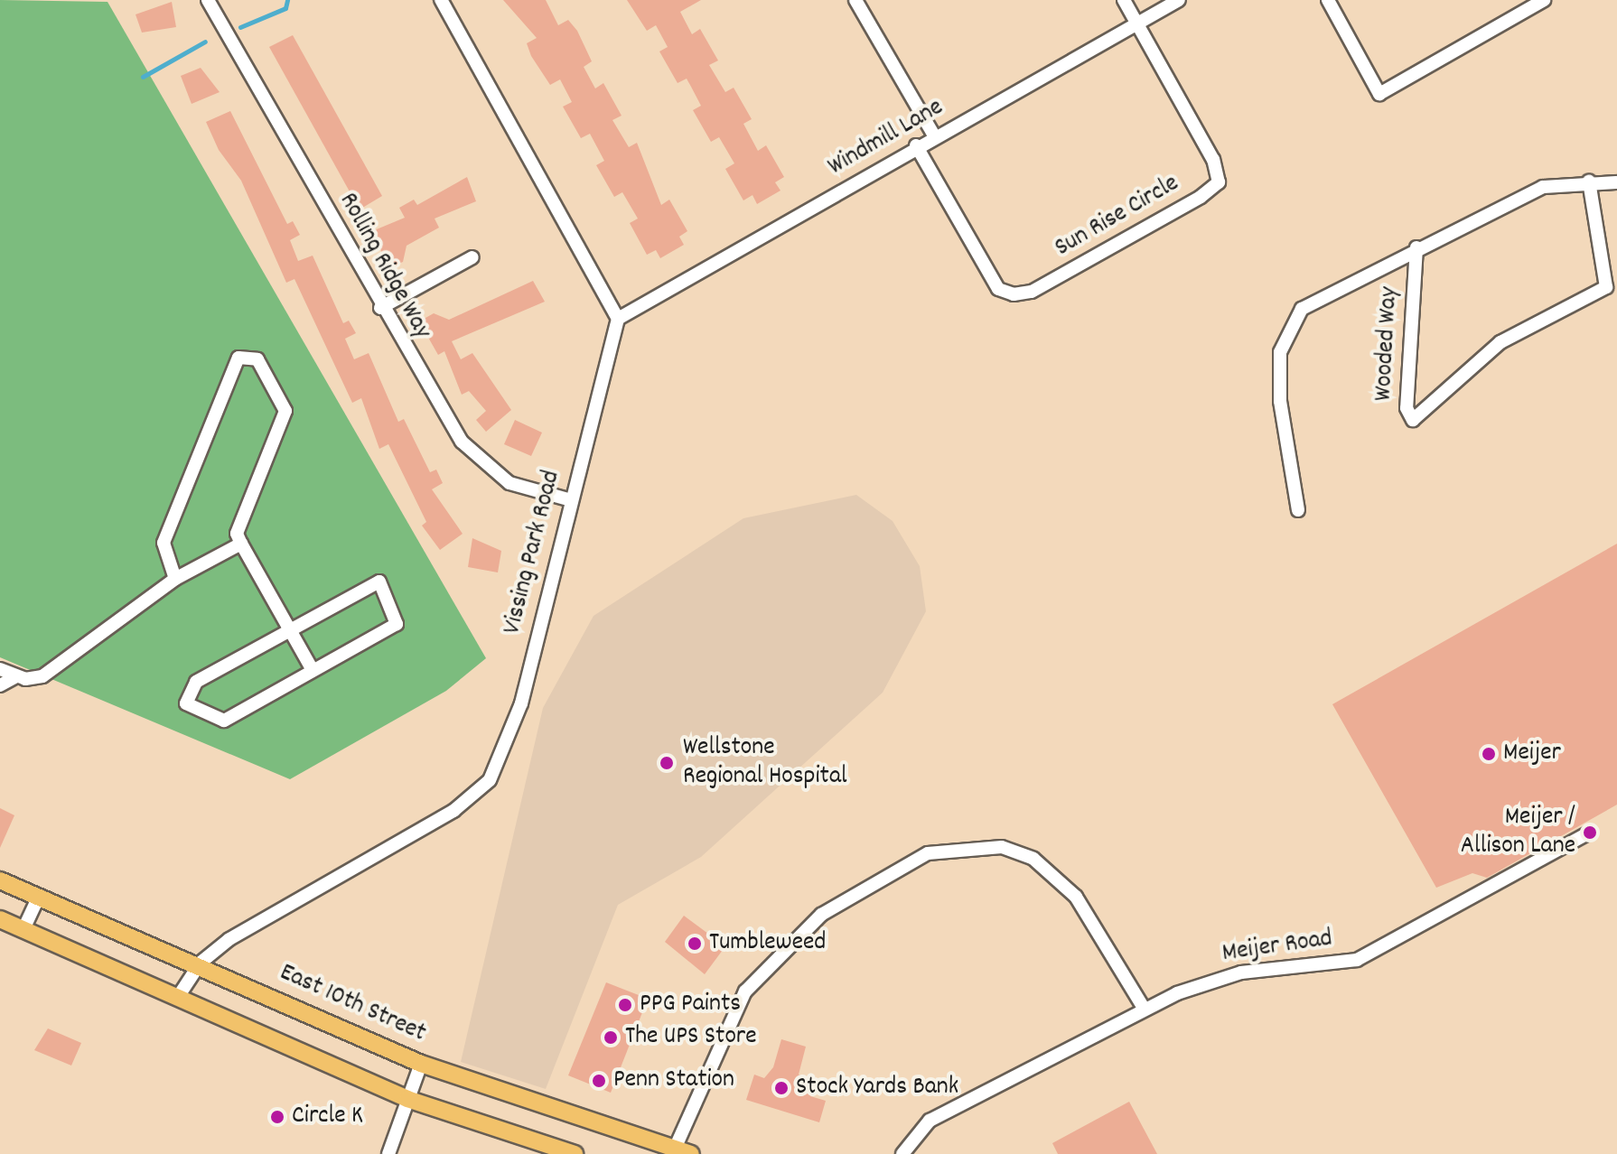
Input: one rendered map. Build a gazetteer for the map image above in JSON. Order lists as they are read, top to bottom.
{
  "streets": {
    "main road": ["East 10th Street"],
    "street": [
      "Windmill Lane",
      "Sun Rise Circle",
      "Rolling Ridge Way",
      "Wooded Way",
      "Vissing Park Road",
      "Meijer Road"
    ]
  },
  "crossings": [
    ["Windmill Lane", "Sun Rise Circle"],
    ["Windmill Lane", "Vissing Park Road"],
    ["Rolling Ridge Way", "Vissing Park Road"],
    ["Vissing Park Road", "East 10th Street"]
  ],
  "places": [
    "Meijer",
    "Wellstone Regional Hospital",
    "Meijer / Allison Lane",
    "Tumbleweed",
    "PPG Paints",
    "The UPS Store",
    "Penn Station",
    "Stock Yards Bank",
    "Circle K"
  ]
}
